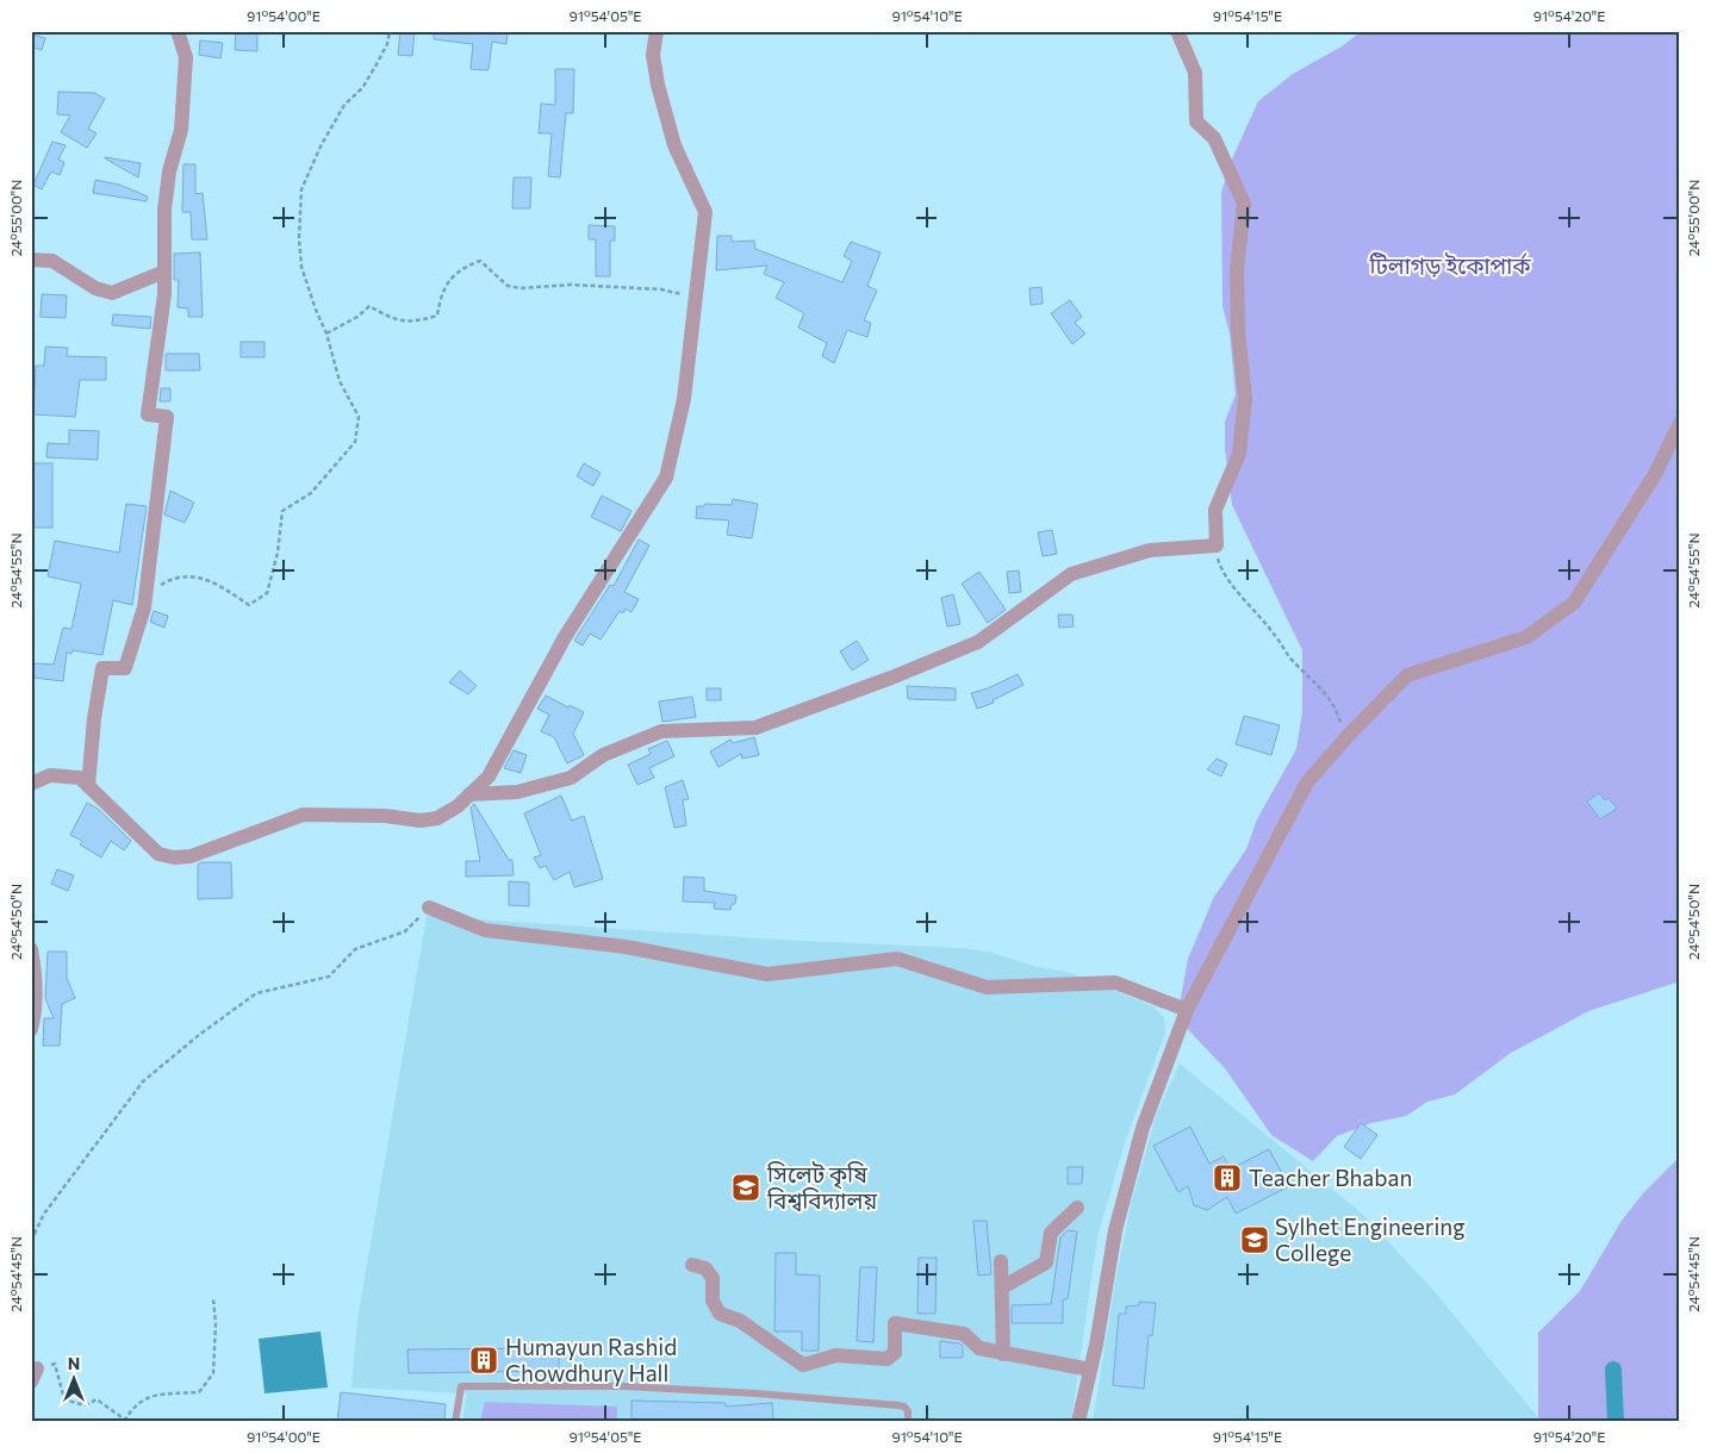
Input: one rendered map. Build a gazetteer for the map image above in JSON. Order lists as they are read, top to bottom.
{
  "parks": ["টিলাগড় ইকোপার্ক"],
  "places": {
    "building": ["Teacher Bhaban", "Humayun Rashid Chowdhury Hall"],
    "school or university": ["সিলেট কৃষি বিশ্ববিদ্যালয়", "Sylhet Engineering College"]
  },
  "north": "top",
  "coordinates": [
    "91°54'00\"E",
    "91°54'05\"E",
    "91°54'10\"E",
    "91°54'15\"E",
    "91°54'20\"E",
    "24°55'00\"N",
    "24°54'55\"N",
    "24°54'50\"N",
    "24°54'45\"N"
  ]
}
